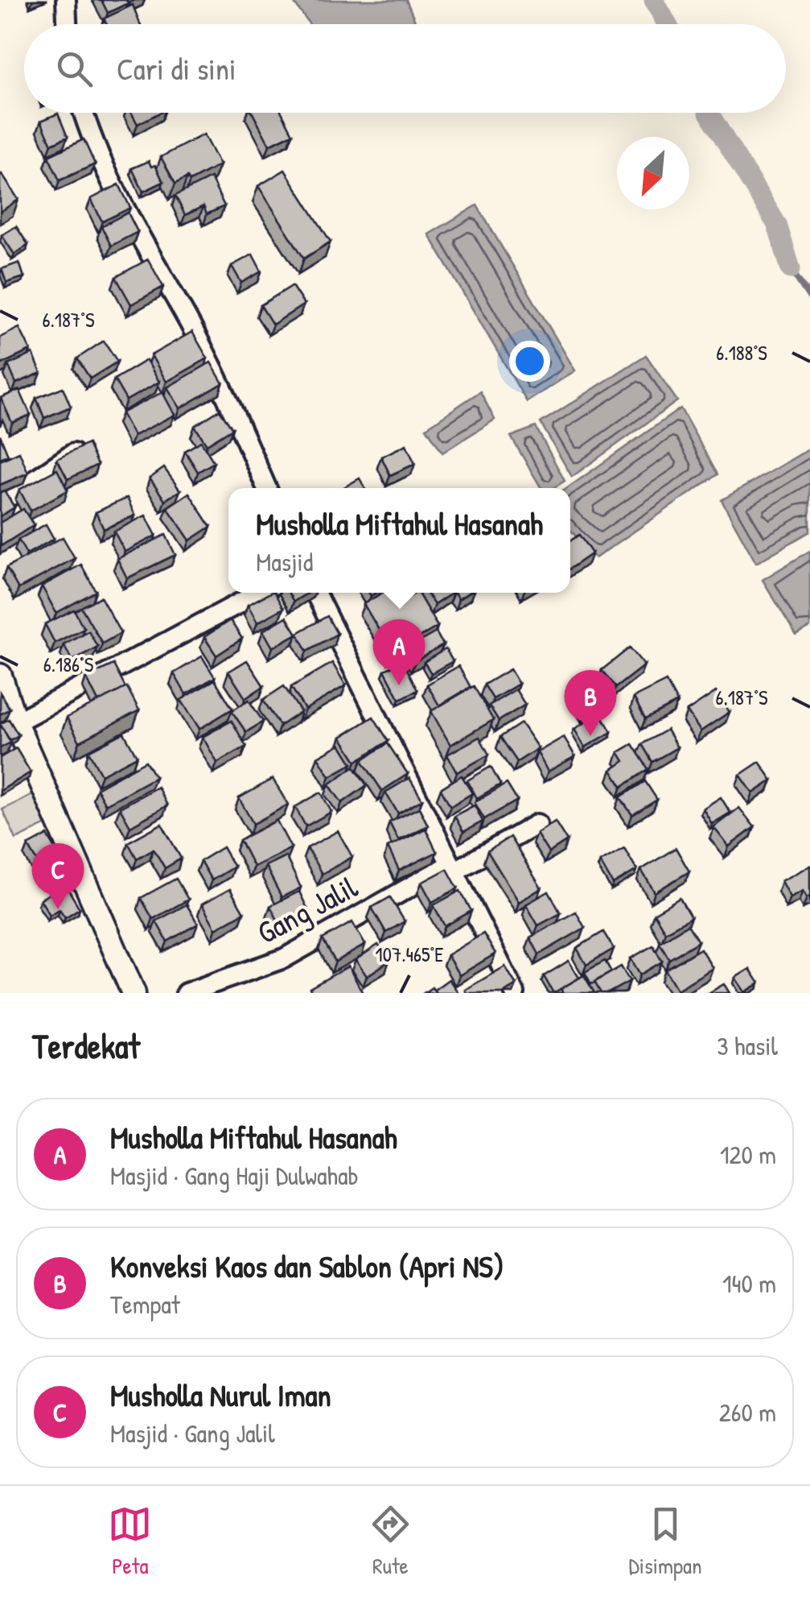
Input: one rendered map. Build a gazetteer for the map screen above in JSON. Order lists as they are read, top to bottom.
{
  "streets": {
    "street": ["Gang Jalil"]
  },
  "north": "bottom left",
  "page": {
    "search": "Cari di sini",
    "popup": ["Musholla Miftahul Hasanah", "Masjid"],
    "pins": ["A", "B", "C"],
    "heading": ["Terdekat", "3 hasil"],
    "list": [
      {
        "mark": "A",
        "name": "Musholla Miftahul Hasanah",
        "note": "Masjid · Gang Haji Dulwahab",
        "value": "120 m"
      },
      {
        "mark": "B",
        "name": "Konveksi Kaos dan Sablon (Apri NS)",
        "note": "Tempat",
        "value": "140 m"
      },
      {
        "mark": "C",
        "name": "Musholla Nurul Iman",
        "note": "Masjid · Gang Jalil",
        "value": "260 m"
      }
    ],
    "nav": ["Peta", "Rute", "Disimpan"]
  },
  "coordinates": [
    "6.187°S",
    "6.188°S",
    "6.186°S",
    "107.465°E"
  ]
}
